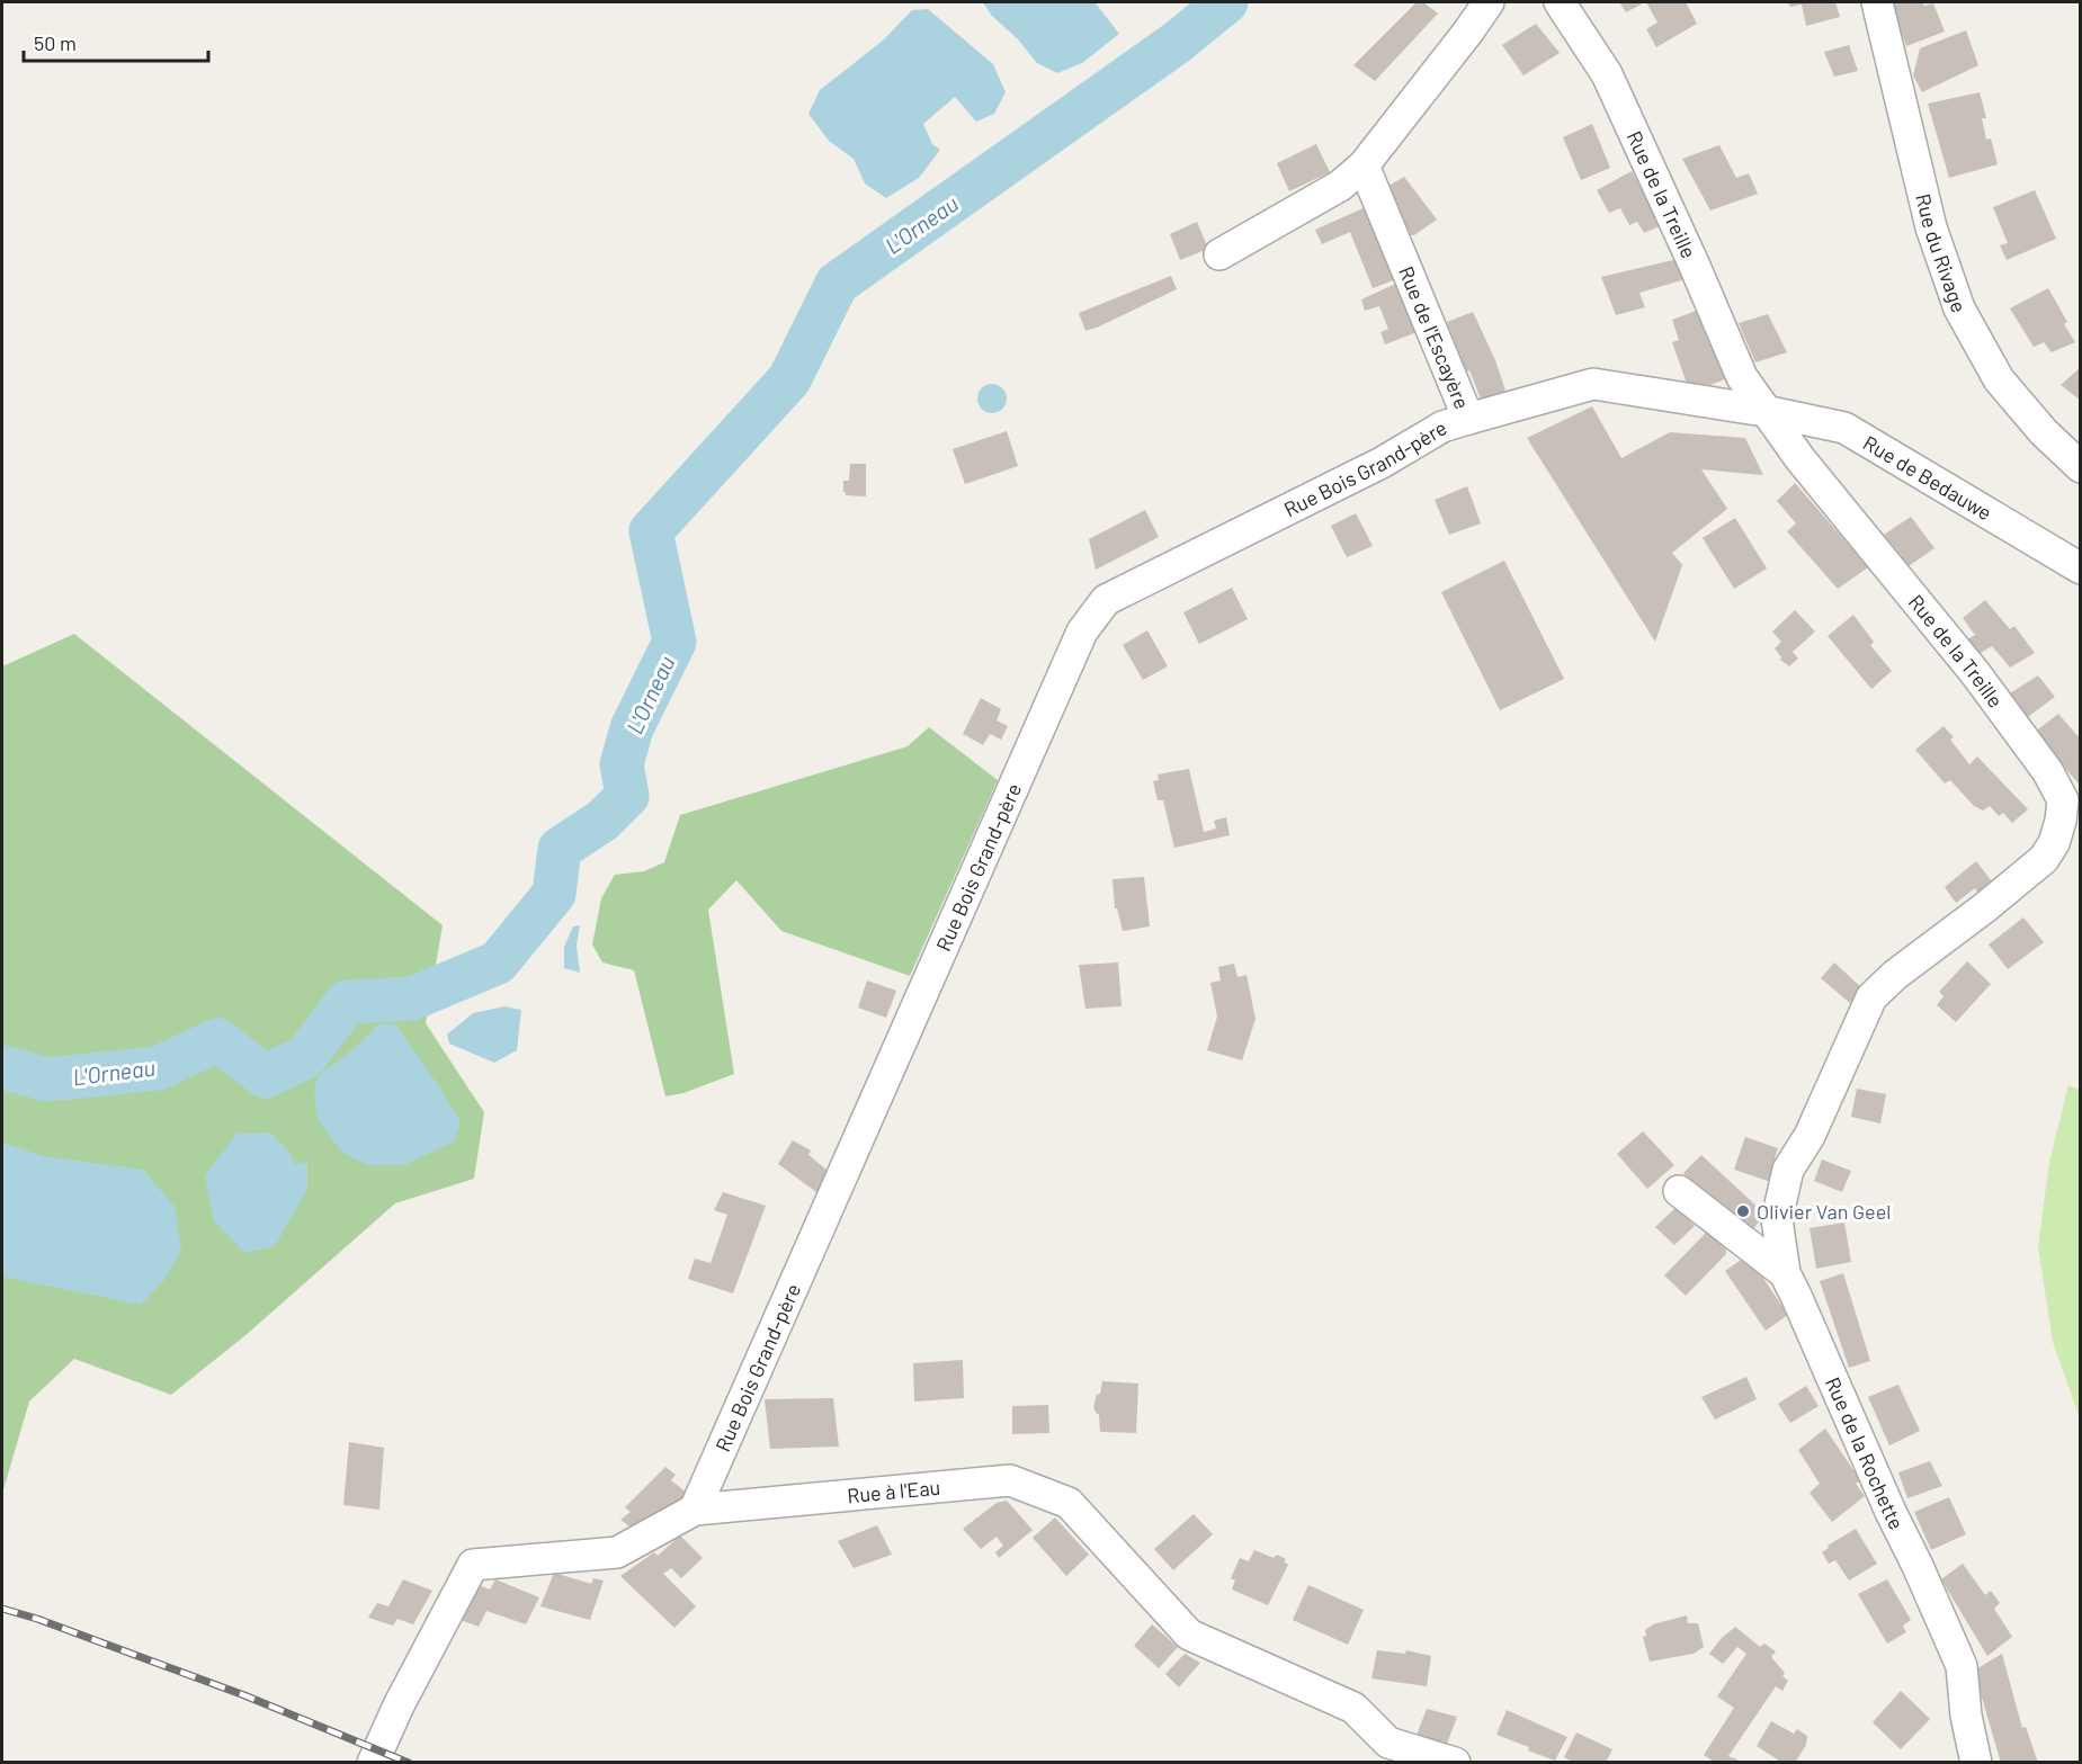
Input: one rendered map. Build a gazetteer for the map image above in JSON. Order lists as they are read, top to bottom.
{
  "streets": {
    "street": [
      "Rue de la Treille",
      "Rue du Rivage",
      "Rue de l'Escayère",
      "Rue Bois Grand-père",
      "Rue de Bedauwe",
      "Rue de la Rochette",
      "Rue à l'Eau"
    ]
  },
  "crossings": [
    ["Rue de la Treille", "Rue de l'Escayère"],
    ["Rue de la Treille", "Rue de Bedauwe"],
    ["Rue de la Treille", "Rue de la Rochette"],
    ["Rue de l'Escayère", "Rue Bois Grand-père"],
    ["Rue de l'Escayère", "Rue de Bedauwe"],
    ["Rue Bois Grand-père", "Rue à l'Eau"]
  ],
  "water": ["L'Orneau"],
  "places": ["Olivier Van Geel"],
  "scale_bar": "50 m"
}
